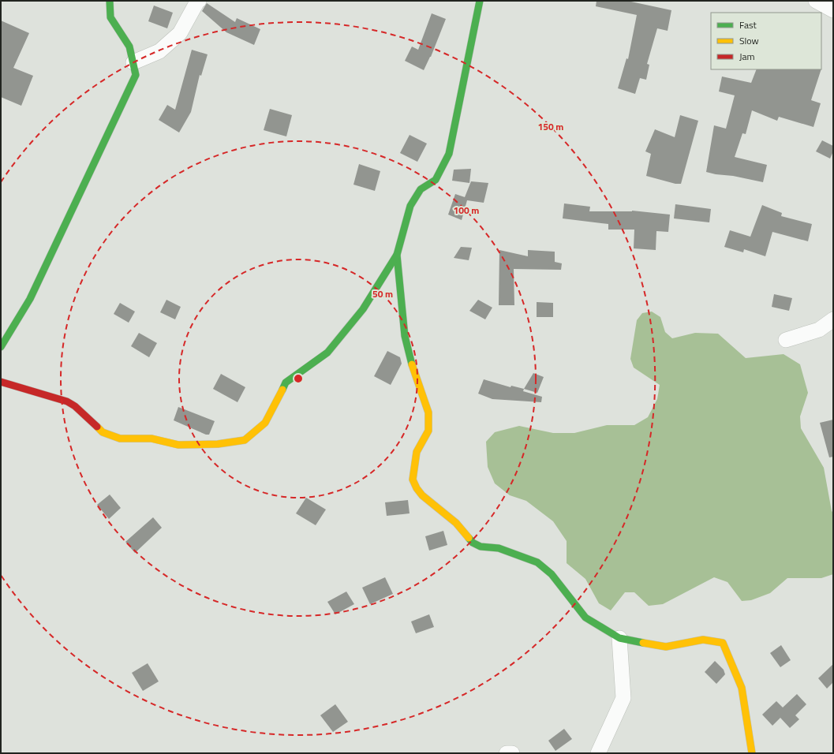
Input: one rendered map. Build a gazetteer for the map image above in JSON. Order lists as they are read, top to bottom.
{
  "legend": ["Fast", "Slow", "Jam"],
  "rings": ["150 m", "100 m", "50 m"]
}
